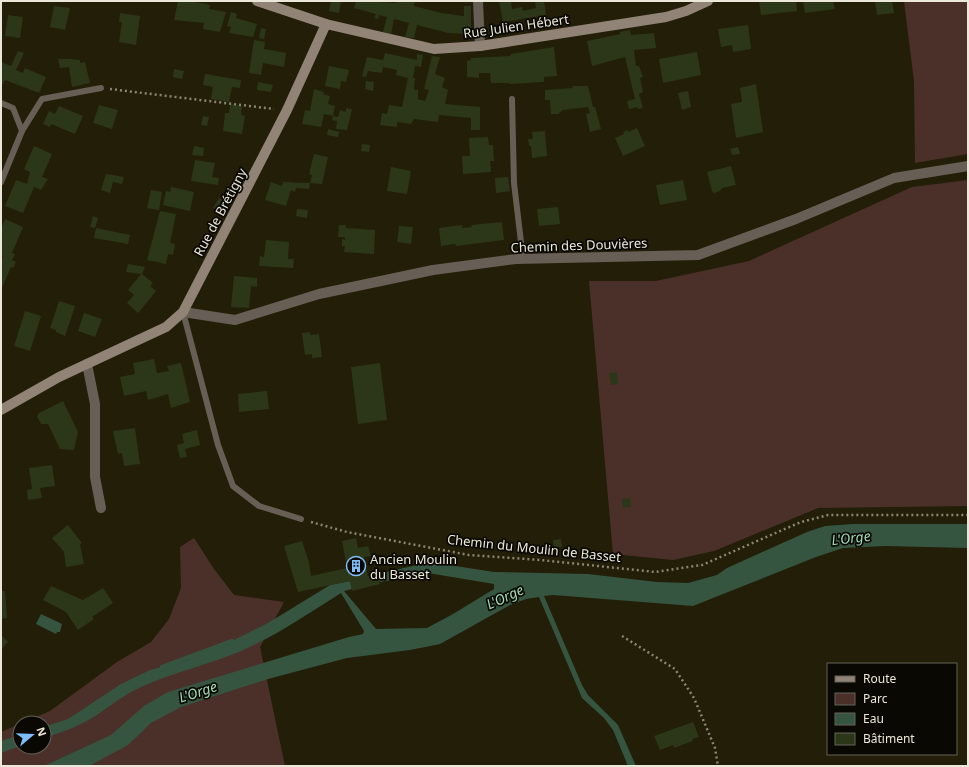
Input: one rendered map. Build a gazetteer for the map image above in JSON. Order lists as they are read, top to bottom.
{
  "streets": {
    "street": ["Rue Julien Hébert", "Rue de Brétigny", "Chemin des Douvières"],
    "path": ["Chemin du Moulin de Basset"]
  },
  "crossings": [
    ["Rue Julien Hébert", "Rue de Brétigny"],
    ["Rue de Brétigny", "Chemin des Douvières"]
  ],
  "water": ["L'Orge"],
  "places": {
    "building": ["Ancien Moulin du Basset"]
  },
  "legend": [
    "Route",
    "Parc",
    "Eau",
    "Bâtiment"
  ],
  "north": "right"
}
